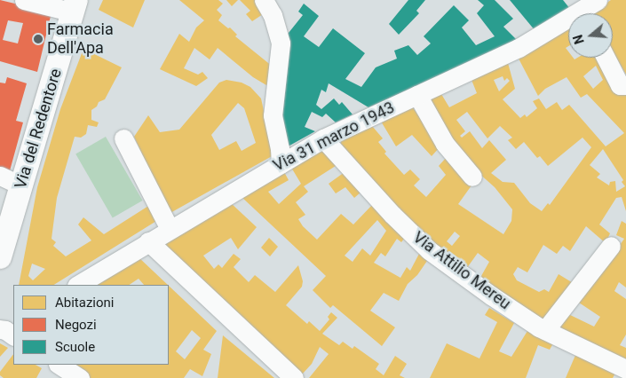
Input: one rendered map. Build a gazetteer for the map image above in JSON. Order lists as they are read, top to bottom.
{
  "streets": {
    "street": ["Via del Redentore", "Via 31 marzo 1943", "Via Attilio Mereu"]
  },
  "crossings": [
    ["Via 31 marzo 1943", "Via Attilio Mereu"]
  ],
  "places": ["Farmacia Dell'Apa"],
  "legend": ["Abitazioni", "Negozi", "Scuole"],
  "north": "left"
}
